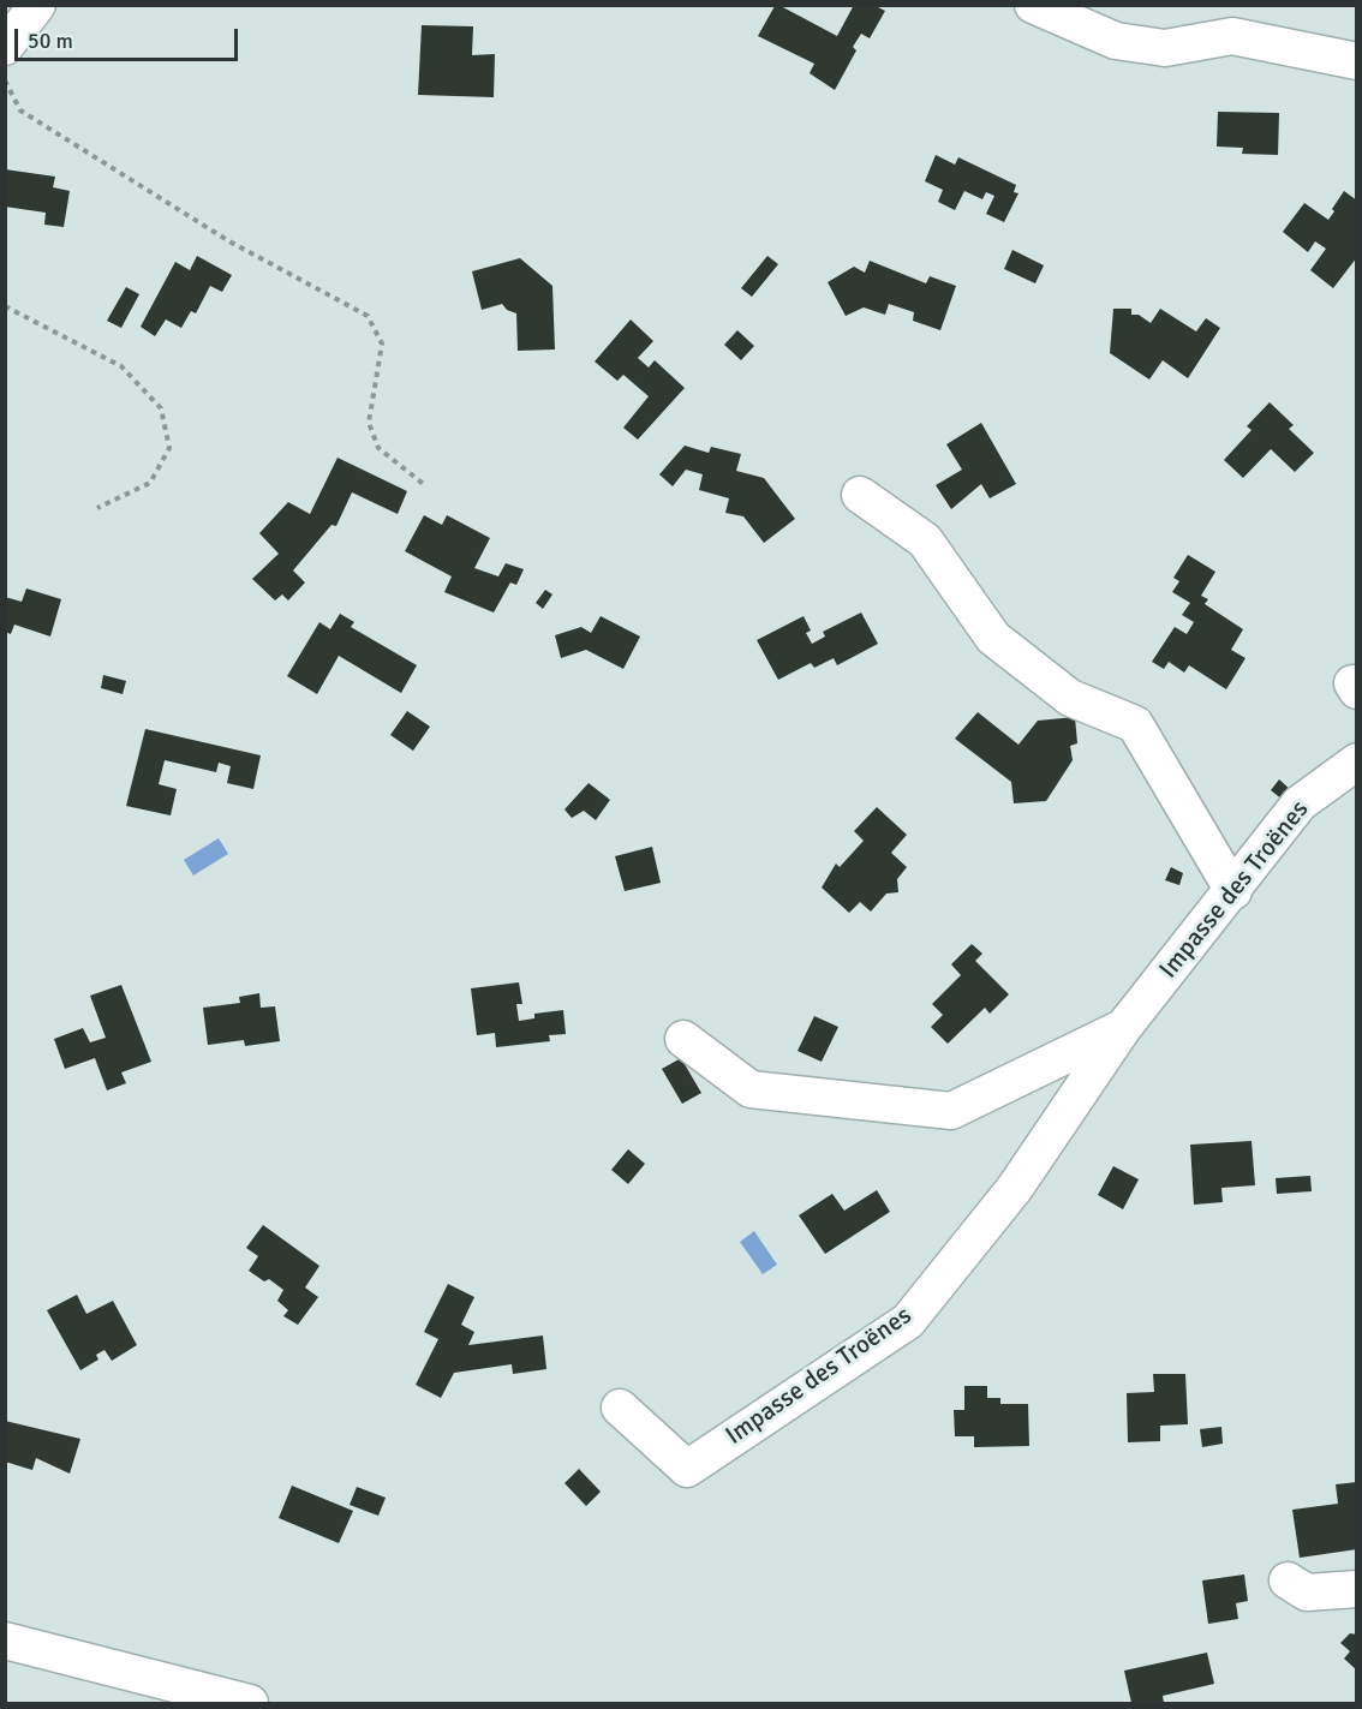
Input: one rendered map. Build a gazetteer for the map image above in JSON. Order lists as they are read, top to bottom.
{
  "streets": {
    "street": ["Impasse des Troënes"]
  },
  "scale_bar": "50 m"
}
